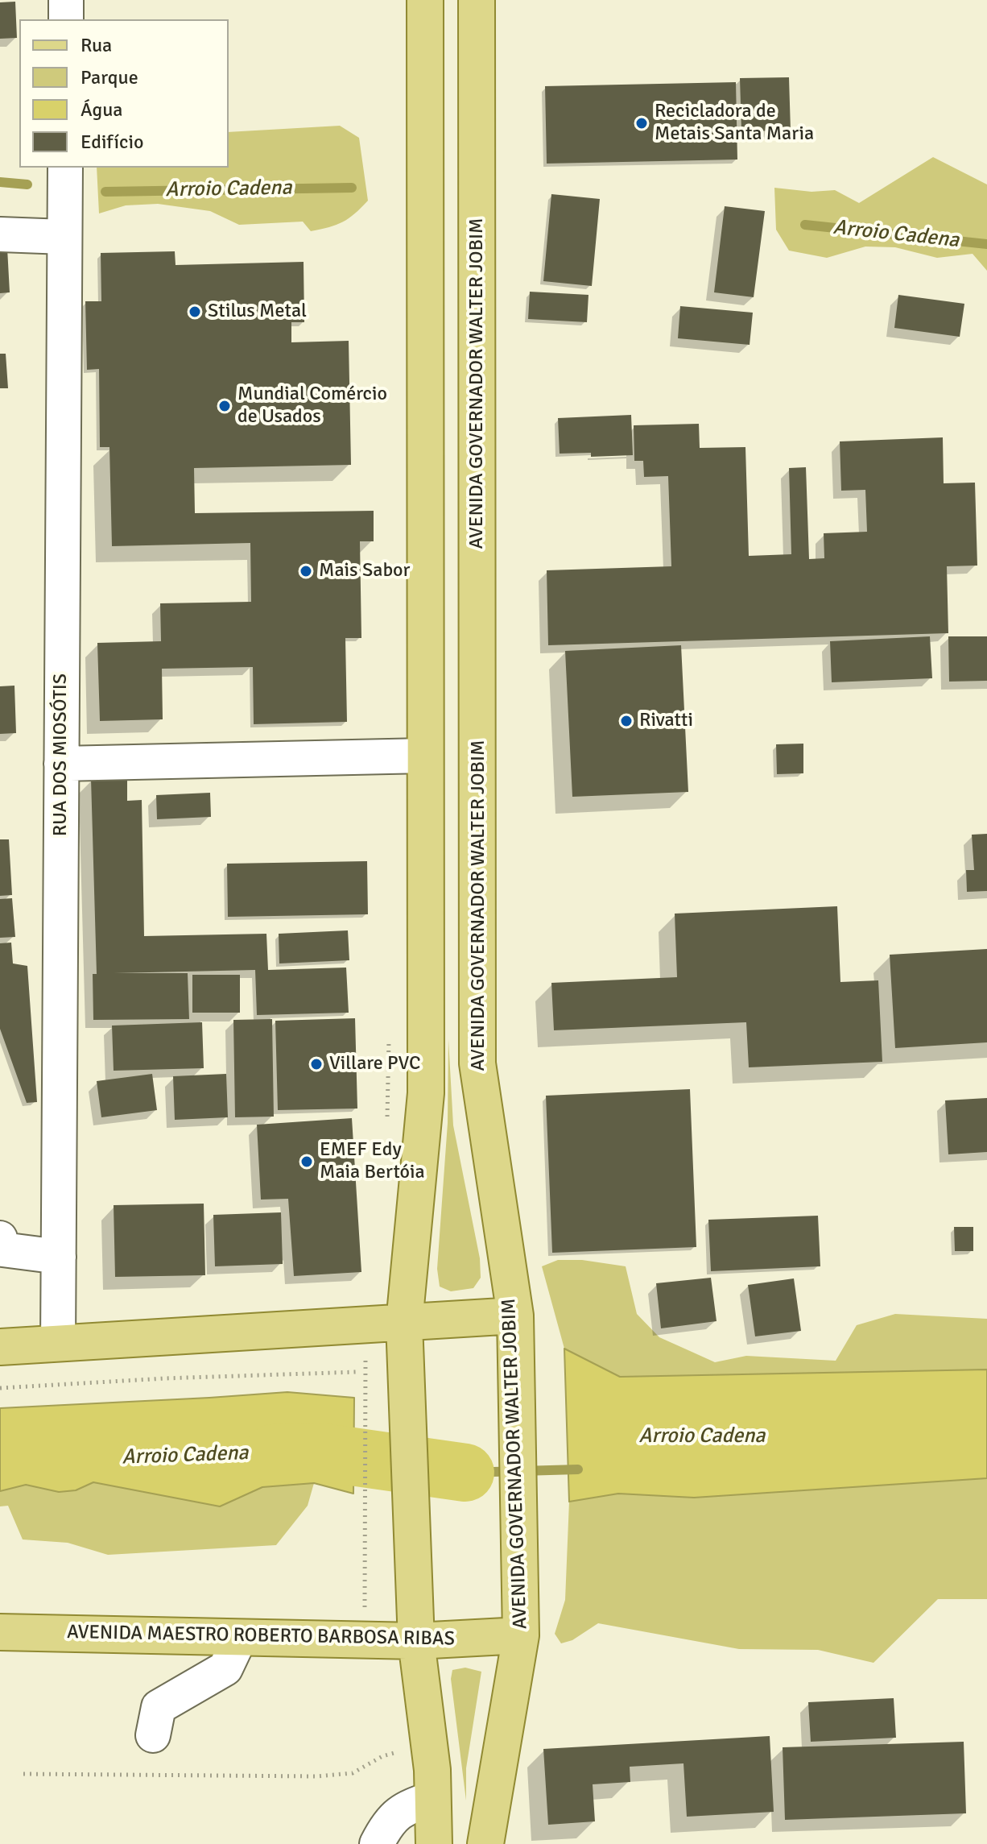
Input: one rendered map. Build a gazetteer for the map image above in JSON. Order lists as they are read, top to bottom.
{
  "streets": {
    "main road": ["AVENIDA GOVERNADOR WALTER JOBIM", "AVENIDA MAESTRO ROBERTO BARBOSA RIBAS"],
    "street": ["RUA DOS MIOSÓTIS"]
  },
  "crossings": [
    ["AVENIDA GOVERNADOR WALTER JOBIM", "AVENIDA MAESTRO ROBERTO BARBOSA RIBAS"]
  ],
  "water": ["Arroio Cadena"],
  "places": [
    "Recicladora de Metais Santa Maria",
    "Stilus Metal",
    "Mundial Comércio de Usados",
    "Mais Sabor",
    "Rivatti",
    "Villare PVC",
    "EMEF Edy Maia Bertóia"
  ],
  "legend": [
    "Rua",
    "Parque",
    "Água",
    "Edifício"
  ]
}
